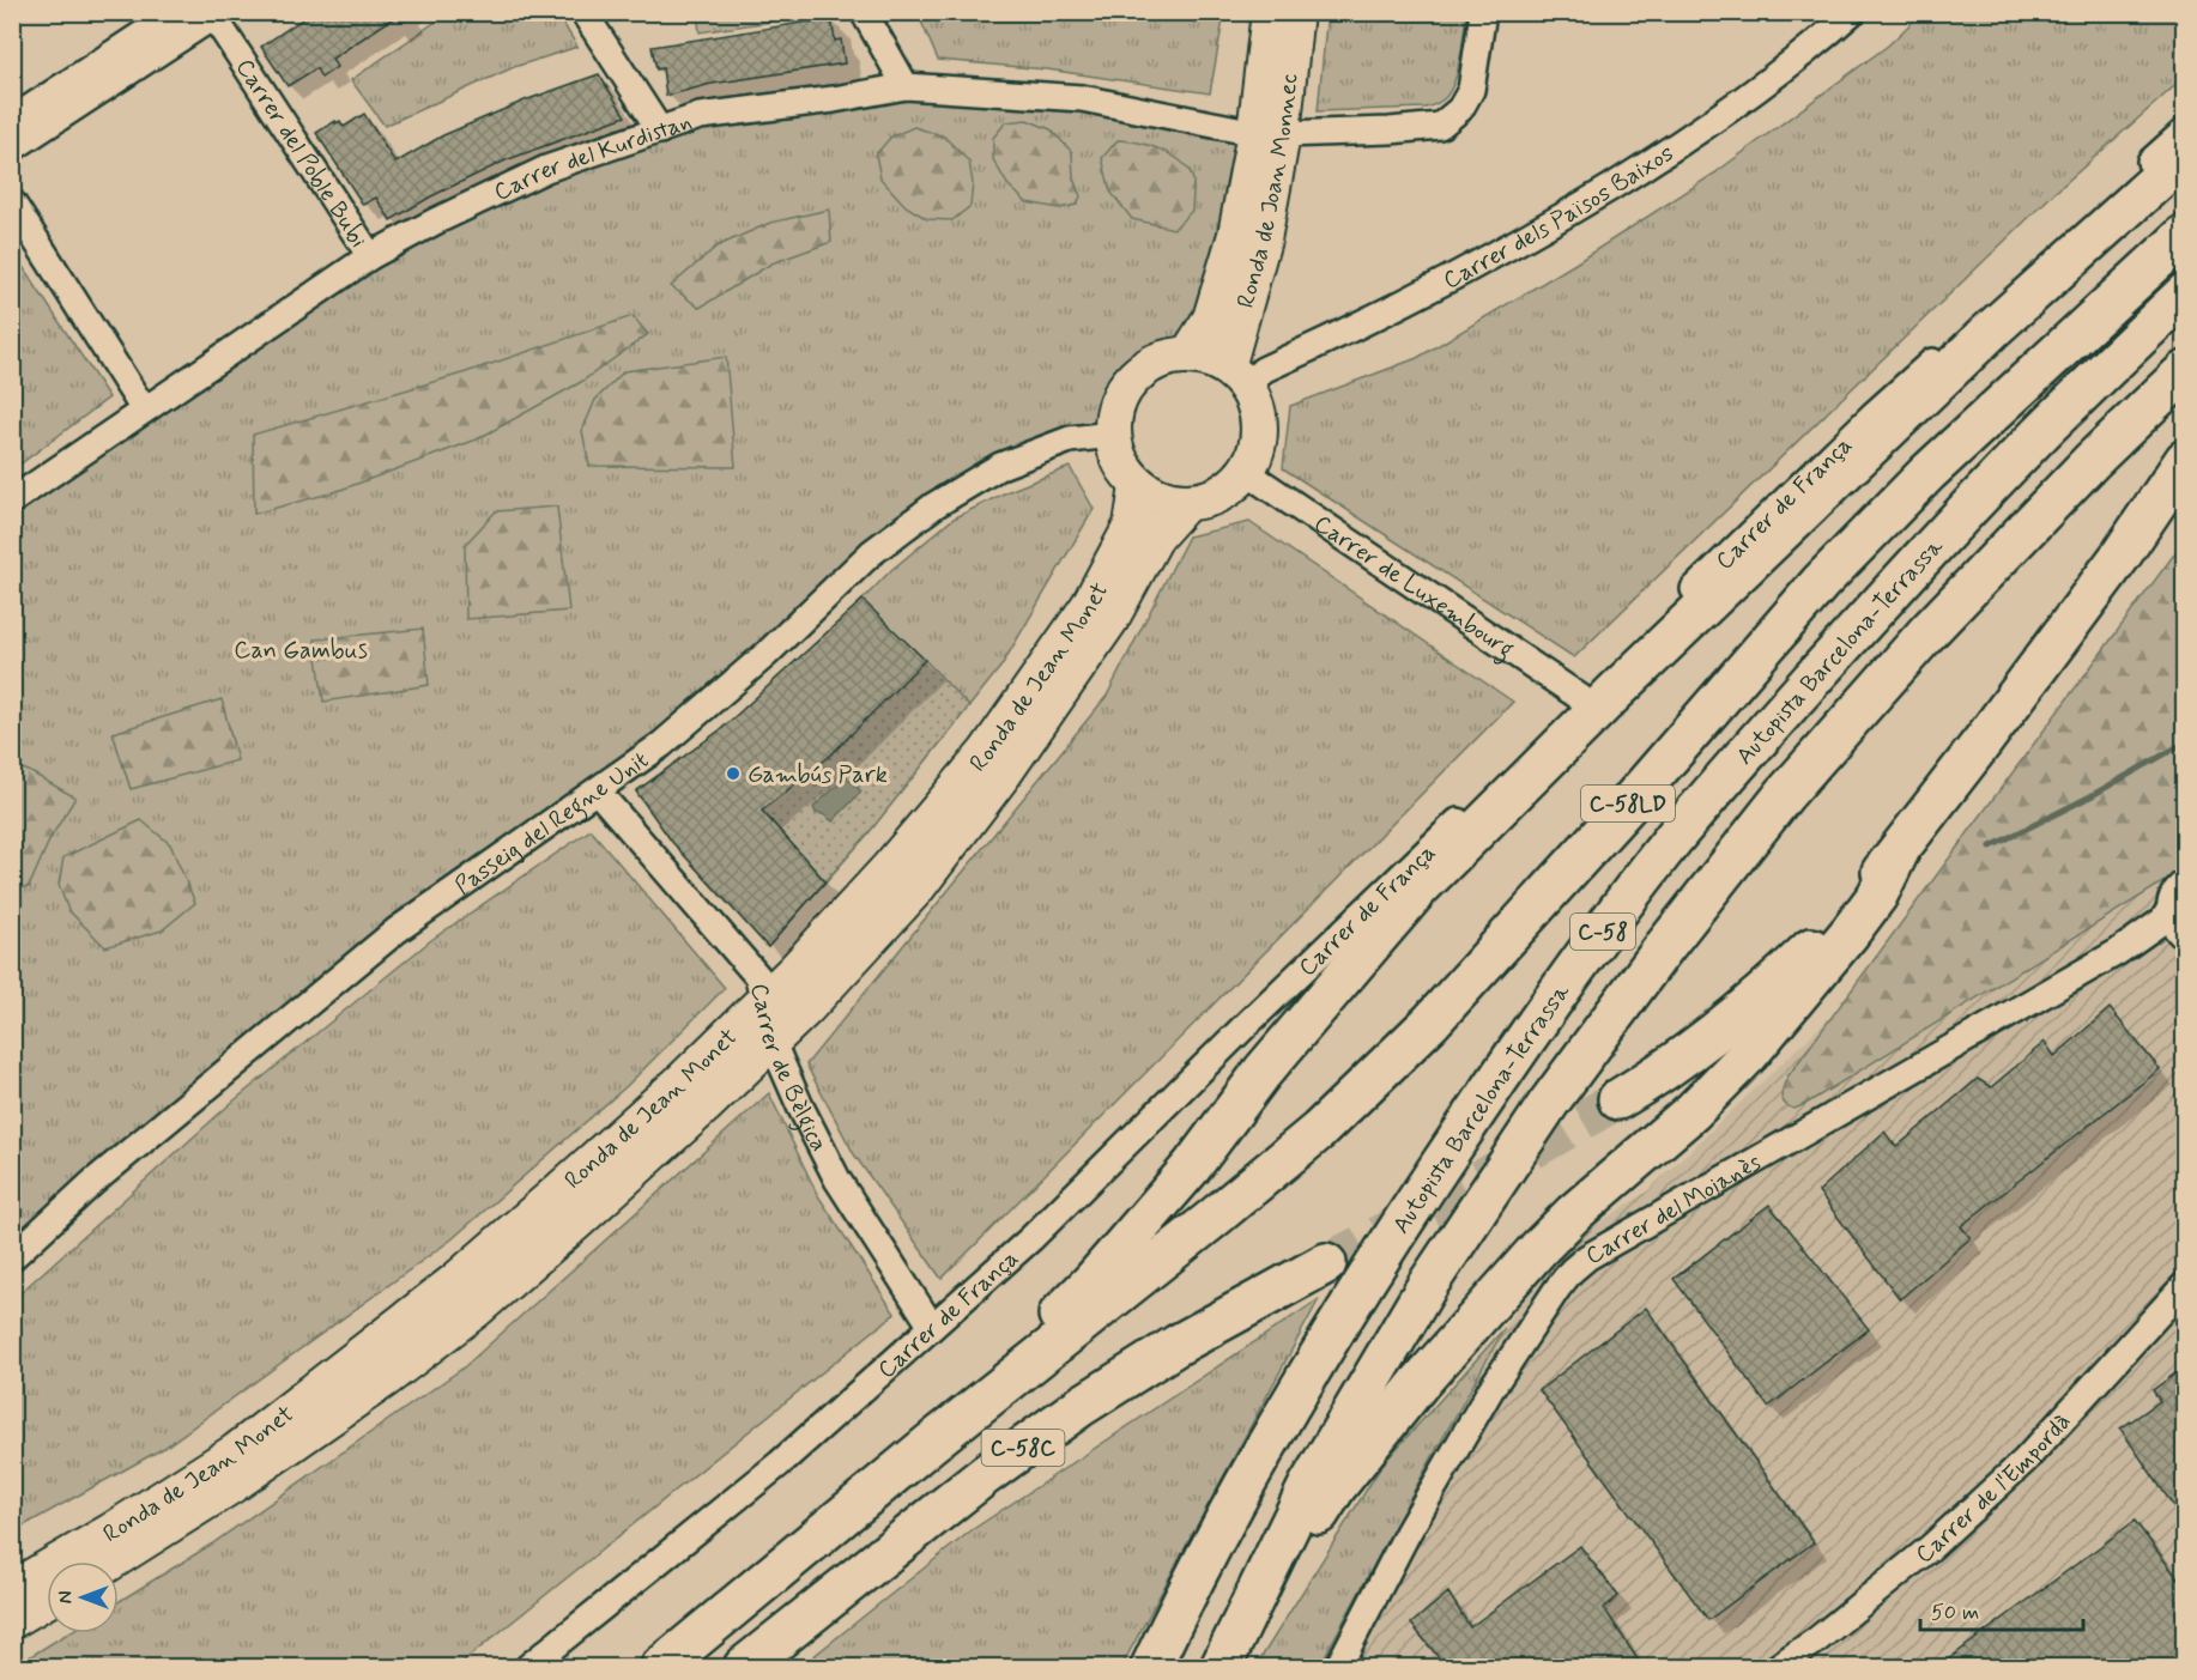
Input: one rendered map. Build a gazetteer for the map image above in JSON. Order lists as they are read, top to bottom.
{
  "streets": {
    "highway": [
      "Autopista Barcelona-Terrassa",
      "C-58LD",
      "C-58",
      "C-58C"
    ],
    "street": [
      "Carrer del Poble Bubi",
      "Carrer del Kurdistan",
      "Ronda de Joan Monnec",
      "Carrer dels Països Baixos",
      "Carrer de França",
      "Carrer de Luxembourg",
      "Ronda de Jean Monet",
      "Passeig del Regne Unit",
      "Carrer de Bèlgica",
      "Carrer del Moianès",
      "Carrer de l'Empordà"
    ]
  },
  "crossings": [
    ["Carrer del Poble Bubi", "Carrer del Kurdistan"],
    ["Carrer del Kurdistan", "Ronda de Joan Monnec"],
    ["Ronda de Joan Monnec", "Carrer dels Països Baixos"],
    ["Ronda de Joan Monnec", "Carrer de Luxembourg"],
    ["Ronda de Joan Monnec", "Ronda de Jean Monet"],
    ["Ronda de Joan Monnec", "Passeig del Regne Unit"],
    ["Carrer dels Països Baixos", "Carrer de Luxembourg"],
    ["Carrer dels Països Baixos", "Ronda de Jean Monet"],
    ["Carrer dels Països Baixos", "Passeig del Regne Unit"],
    ["Carrer de França", "Carrer de Luxembourg"],
    ["Carrer de França", "Carrer de Bèlgica"],
    ["Carrer de Luxembourg", "Ronda de Jean Monet"],
    ["Carrer de Luxembourg", "Passeig del Regne Unit"],
    ["Ronda de Jean Monet", "Passeig del Regne Unit"],
    ["Ronda de Jean Monet", "Carrer de Bèlgica"],
    ["C-58LD", "C-58C"],
    ["Passeig del Regne Unit", "Carrer de Bèlgica"]
  ],
  "parks": ["Can Gambus"],
  "places": ["Gambús Park"],
  "scale_bar": "50 m",
  "north": "left"
}
